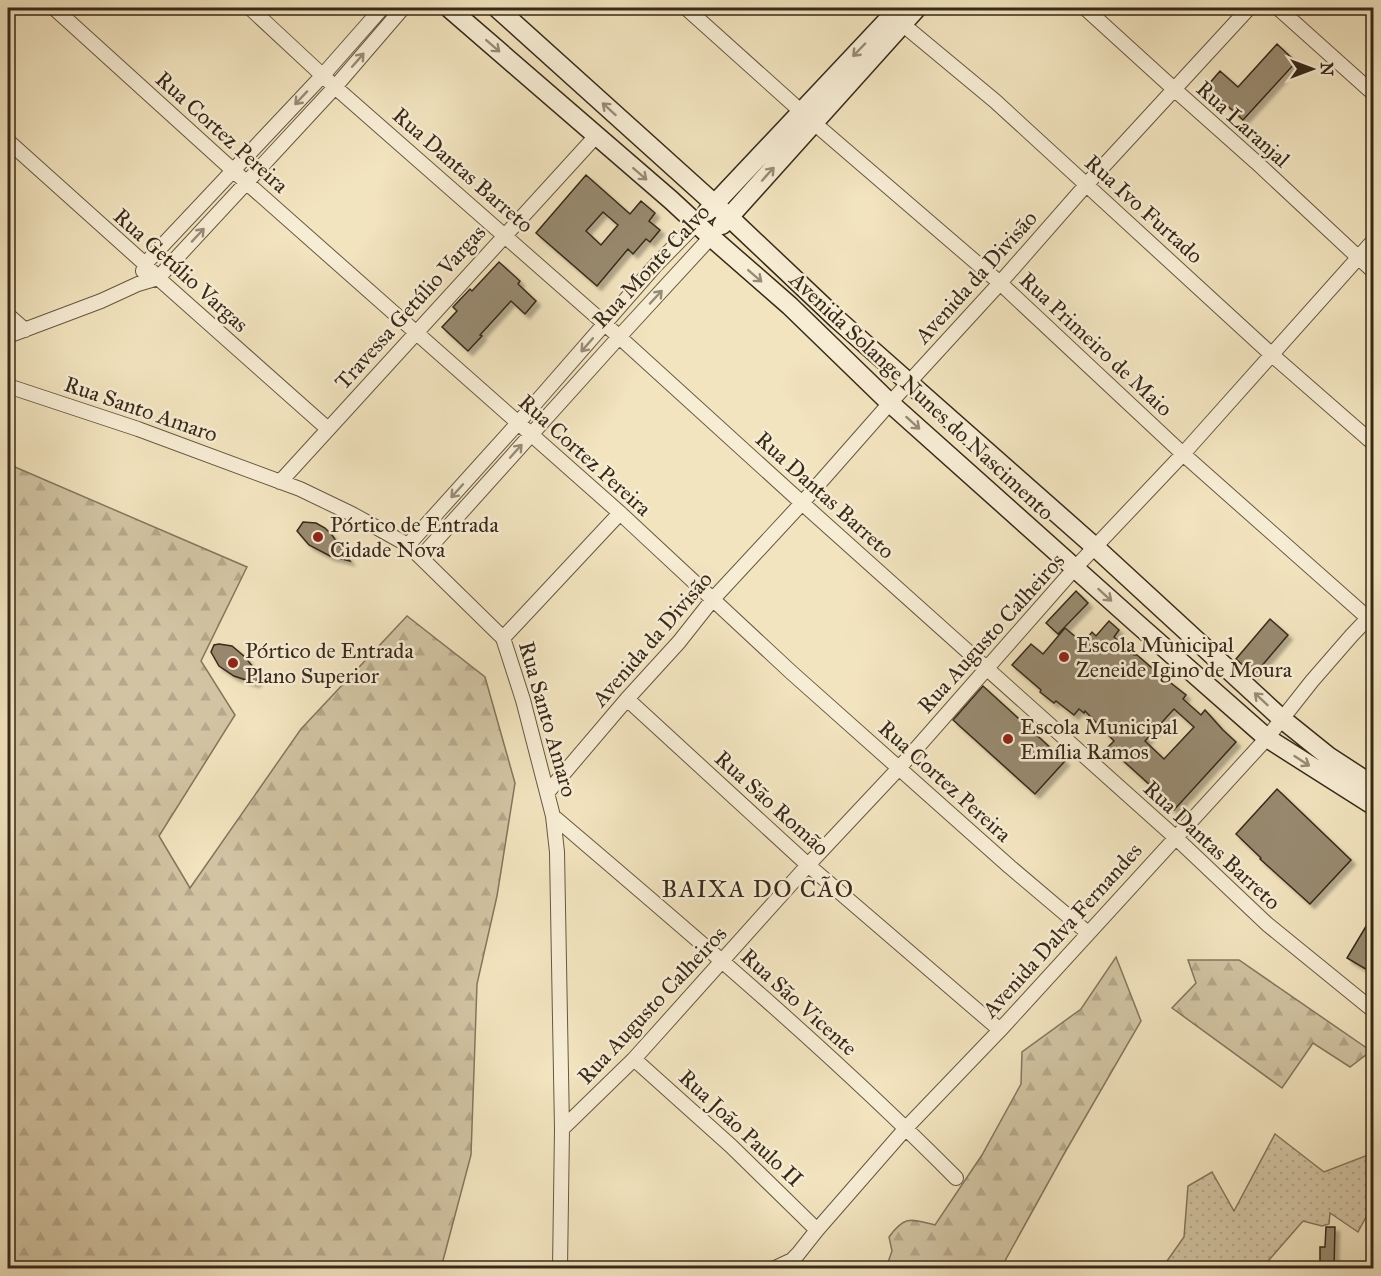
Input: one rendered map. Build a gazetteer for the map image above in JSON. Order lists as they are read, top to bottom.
{
  "streets": {
    "main road": ["Rua Monte Calvo", "Avenida Solange Nunes do Nascimento"],
    "street": [
      "Rua Laranjal",
      "Rua Cortez Pereira",
      "Rua Dantas Barreto",
      "Rua Ivo Furtado",
      "Rua Getúlio Vargas",
      "Avenida da Divisão",
      "Travessa Getúlio Vargas",
      "Rua Primeiro de Maio",
      "Rua Santo Amaro",
      "Rua Augusto Calheiros",
      "Rua São Romão",
      "Avenida Dalva Fernandes",
      "Rua São Vicente",
      "Rua João Paulo II"
    ]
  },
  "crossings": [
    ["Rua Laranjal", "Avenida da Divisão"],
    ["Rua Laranjal", "Rua Augusto Calheiros"],
    ["Rua Cortez Pereira", "Rua Monte Calvo"],
    ["Rua Cortez Pereira", "Avenida da Divisão"],
    ["Rua Cortez Pereira", "Travessa Getúlio Vargas"],
    ["Rua Cortez Pereira", "Rua Augusto Calheiros"],
    ["Rua Cortez Pereira", "Avenida Dalva Fernandes"],
    ["Rua Dantas Barreto", "Rua Monte Calvo"],
    ["Rua Dantas Barreto", "Avenida da Divisão"],
    ["Rua Dantas Barreto", "Travessa Getúlio Vargas"],
    ["Rua Dantas Barreto", "Rua Augusto Calheiros"],
    ["Rua Dantas Barreto", "Avenida Dalva Fernandes"],
    ["Rua Ivo Furtado", "Rua Monte Calvo"],
    ["Rua Ivo Furtado", "Avenida da Divisão"],
    ["Rua Ivo Furtado", "Rua Augusto Calheiros"],
    ["Rua Monte Calvo", "Rua Primeiro de Maio"],
    ["Rua Monte Calvo", "Avenida Solange Nunes do Nascimento"],
    ["Rua Monte Calvo", "Rua Santo Amaro"],
    ["Rua Getúlio Vargas", "Travessa Getúlio Vargas"],
    ["Avenida da Divisão", "Rua Primeiro de Maio"],
    ["Avenida da Divisão", "Avenida Solange Nunes do Nascimento"],
    ["Avenida da Divisão", "Rua Santo Amaro"],
    ["Avenida da Divisão", "Rua São Romão"],
    ["Travessa Getúlio Vargas", "Avenida Solange Nunes do Nascimento"],
    ["Travessa Getúlio Vargas", "Rua Santo Amaro"],
    ["Rua Primeiro de Maio", "Rua Augusto Calheiros"],
    ["Rua Primeiro de Maio", "Avenida Dalva Fernandes"],
    ["Avenida Solange Nunes do Nascimento", "Rua Augusto Calheiros"],
    ["Avenida Solange Nunes do Nascimento", "Avenida Dalva Fernandes"],
    ["Rua Santo Amaro", "Rua Augusto Calheiros"],
    ["Rua Santo Amaro", "Rua São Vicente"],
    ["Rua Augusto Calheiros", "Rua São Romão"],
    ["Rua Augusto Calheiros", "Rua São Vicente"],
    ["Rua Augusto Calheiros", "Rua João Paulo II"],
    ["Rua São Romão", "Avenida Dalva Fernandes"],
    ["Avenida Dalva Fernandes", "Rua São Vicente"],
    ["Avenida Dalva Fernandes", "Rua João Paulo II"]
  ],
  "districts": ["BAIXA DO CÃO"],
  "places": [
    "Pórtico de Entrada Cidade Nova",
    "Escola Municipal Zeneide Igino de Moura",
    "Pórtico de Entrada Plano Superior",
    "Escola Municipal Emília Ramos"
  ],
  "north": "right"
}
